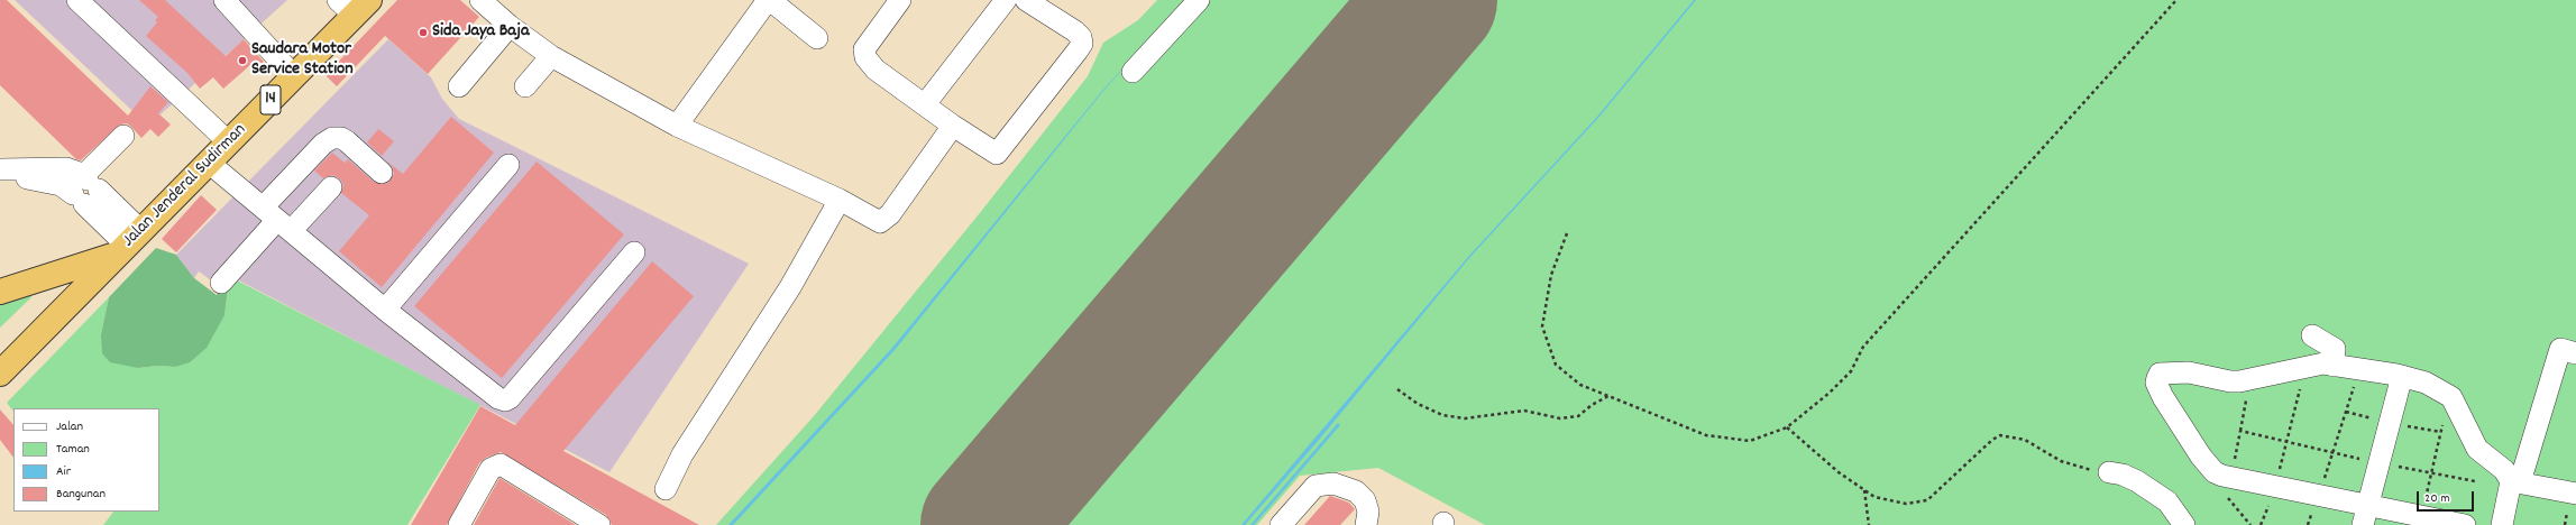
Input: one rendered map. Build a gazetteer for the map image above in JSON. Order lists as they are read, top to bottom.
{
  "streets": {
    "highway": ["14", "Jalan Jenderal Sudirman"]
  },
  "places": ["Sida Jaya Baja", "Saudara Motor Service Station"],
  "legend": [
    "Jalan",
    "Taman",
    "Air",
    "Bangunan"
  ],
  "scale_bar": "20 m"
}
